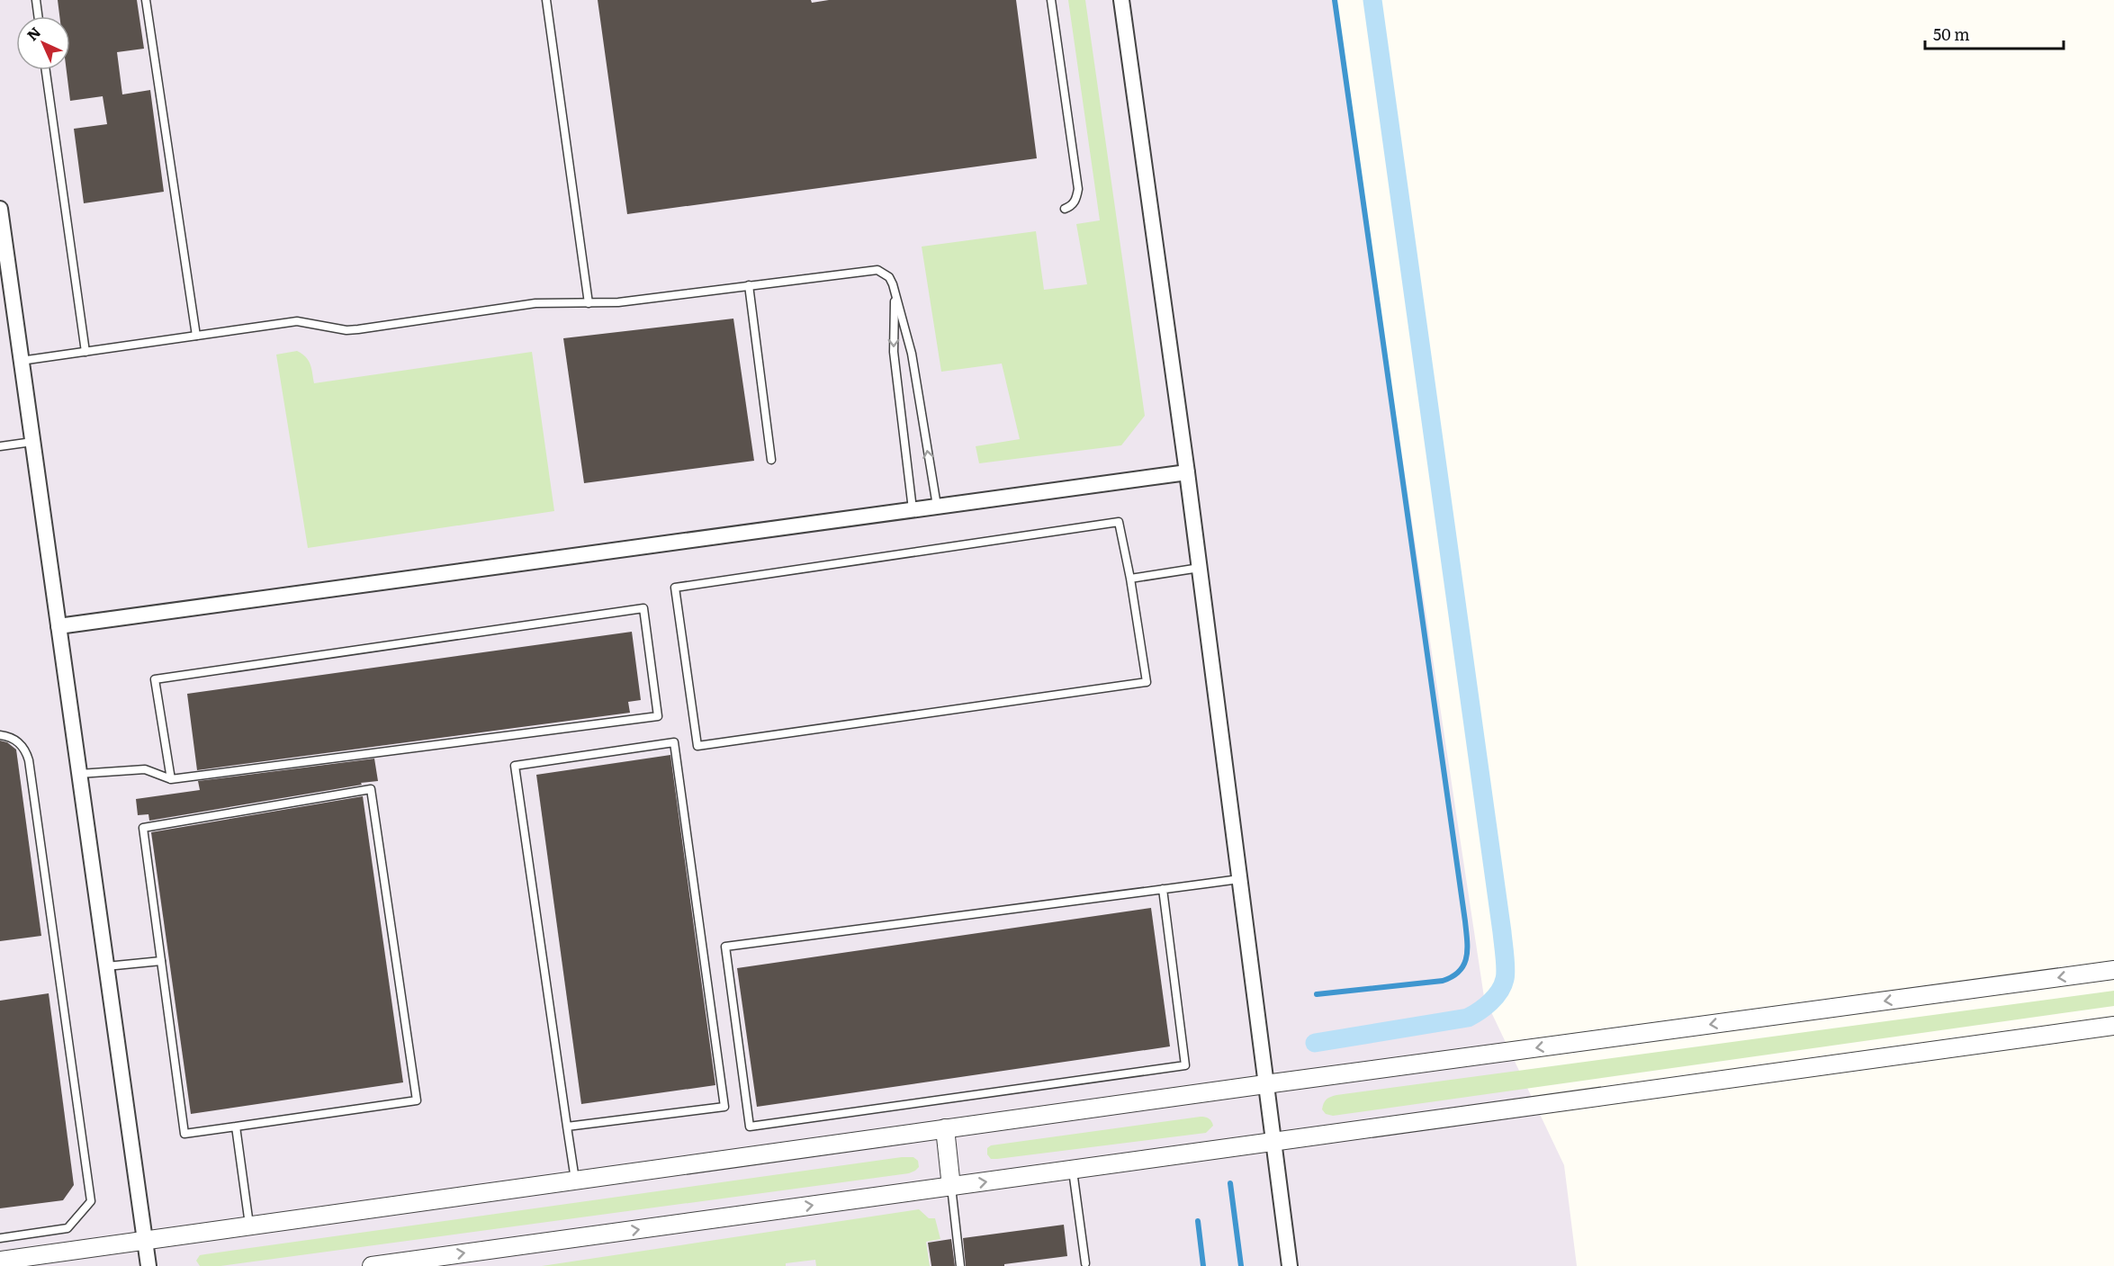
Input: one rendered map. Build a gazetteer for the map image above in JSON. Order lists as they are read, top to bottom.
{
  "scale_bar": "50 m",
  "north": "top left"
}
